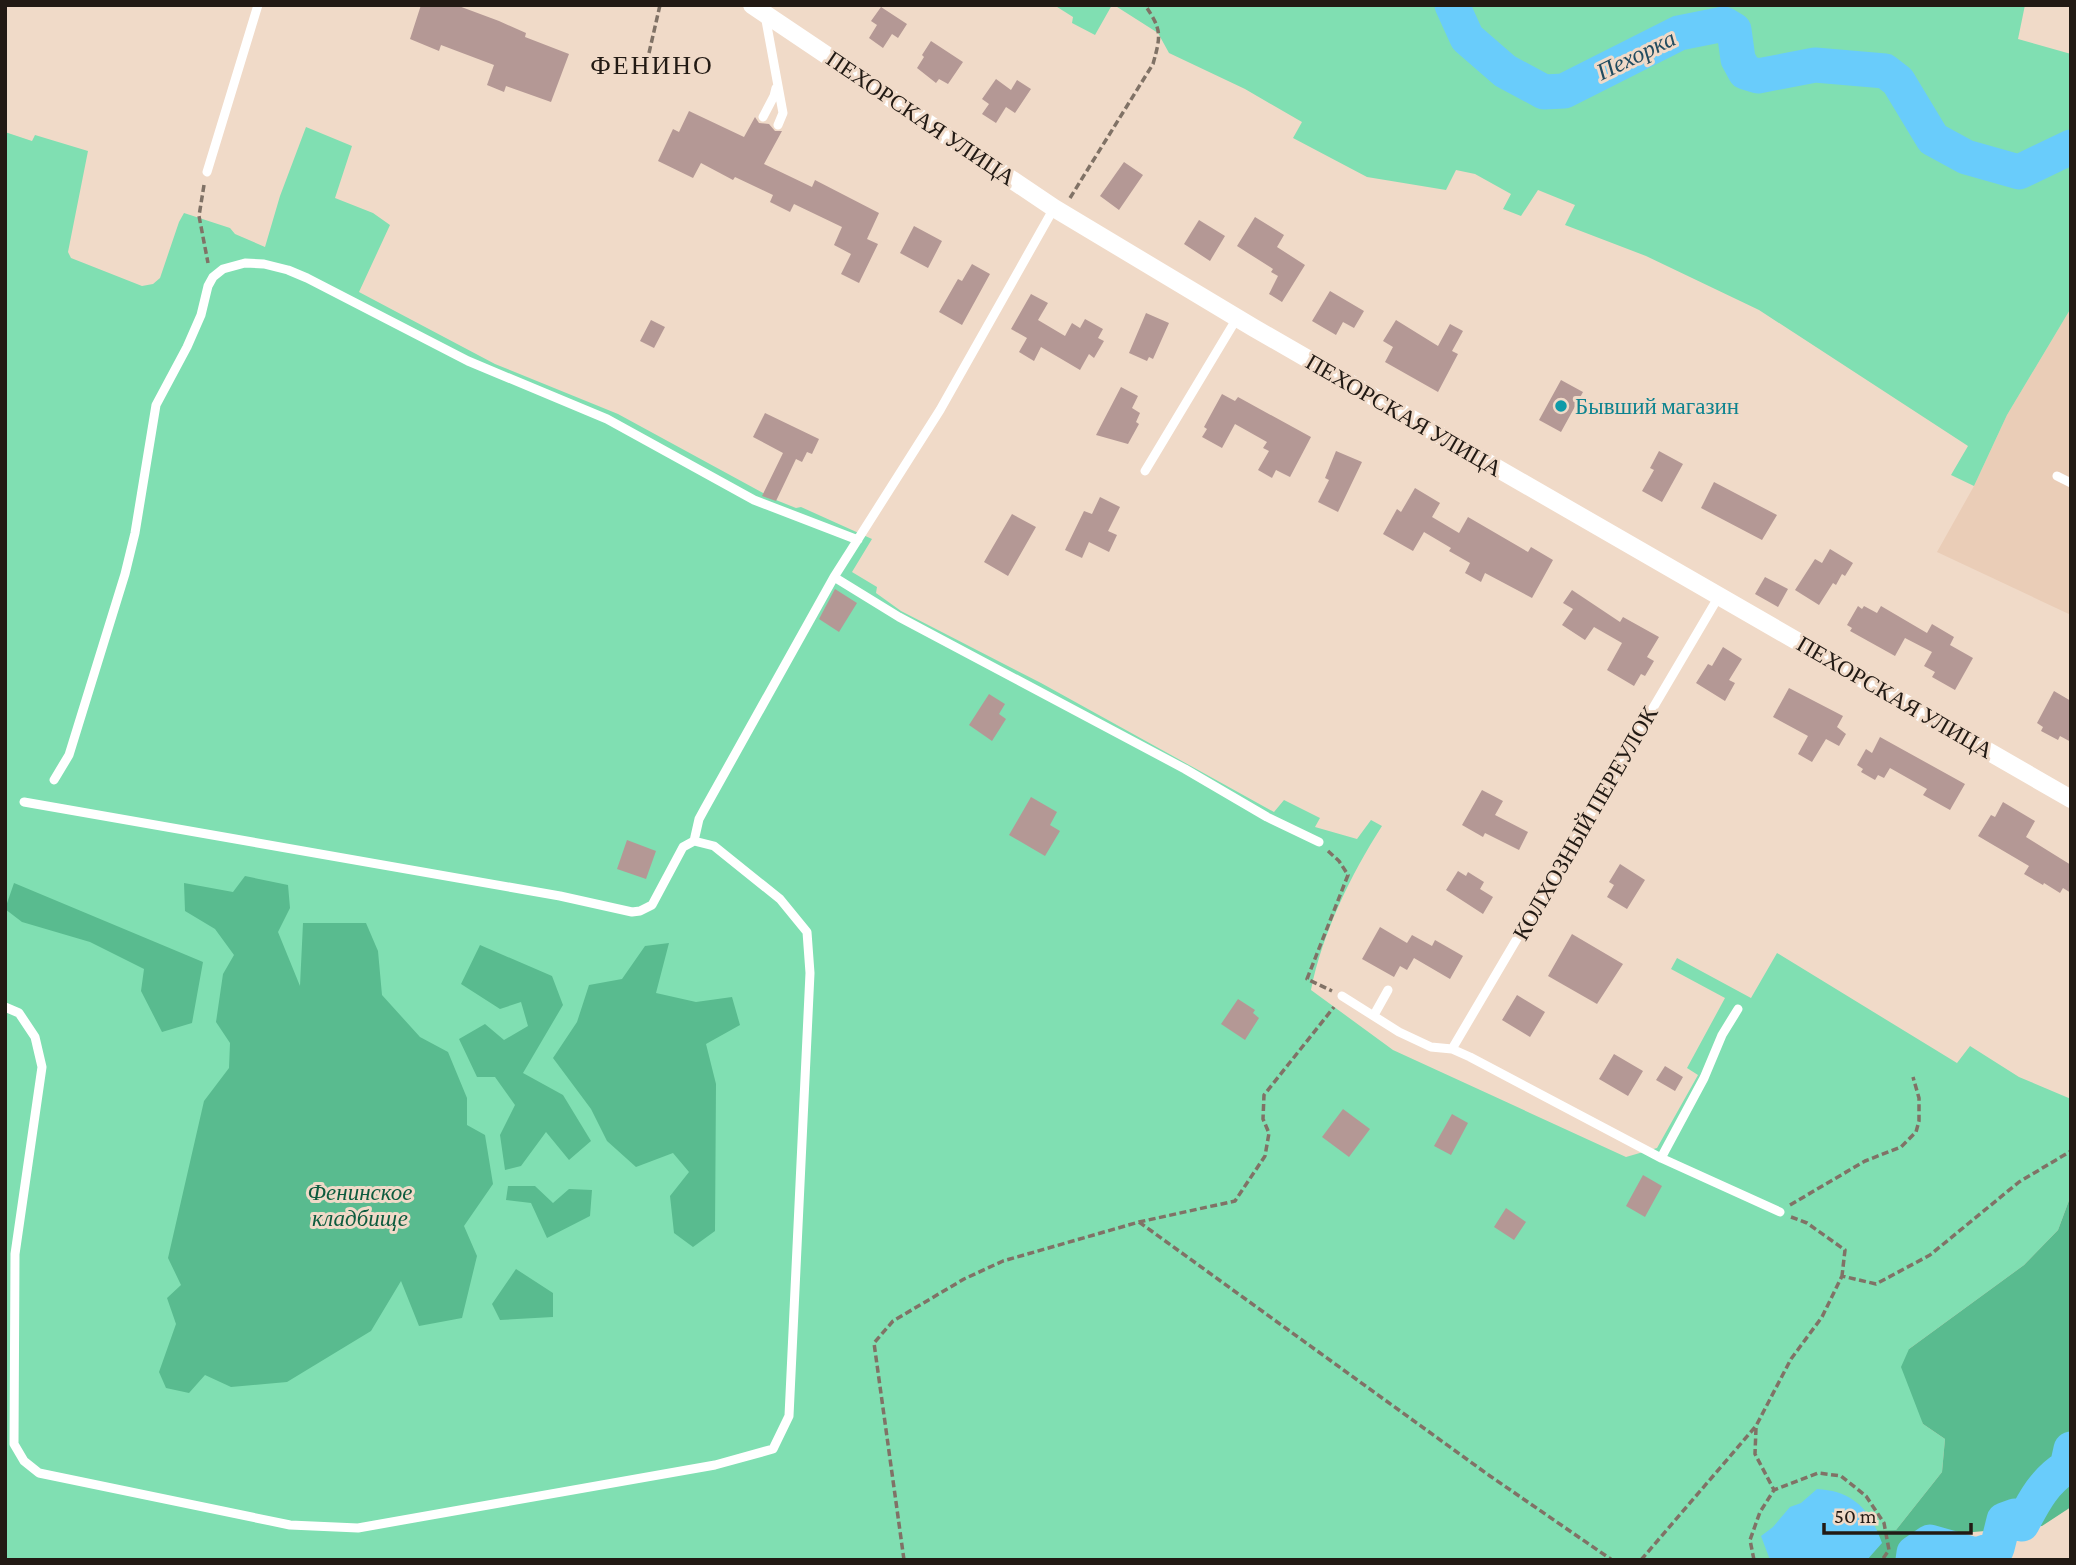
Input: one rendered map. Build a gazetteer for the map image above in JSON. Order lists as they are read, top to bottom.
{
  "streets": {
    "street": ["ПЕХОРСКАЯ УЛИЦА"],
    "lane": ["КОЛХОЗНЫЙ ПЕРЕУЛОК"]
  },
  "crossings": [
    ["ПЕХОРСКАЯ УЛИЦА", "КОЛХОЗНЫЙ ПЕРЕУЛОК"]
  ],
  "districts": ["ФЕНИНО"],
  "water": ["Пехорка"],
  "parks": ["Фенинское кладбище"],
  "places": ["Бывший магазин"],
  "scale_bar": "50 m"
}
